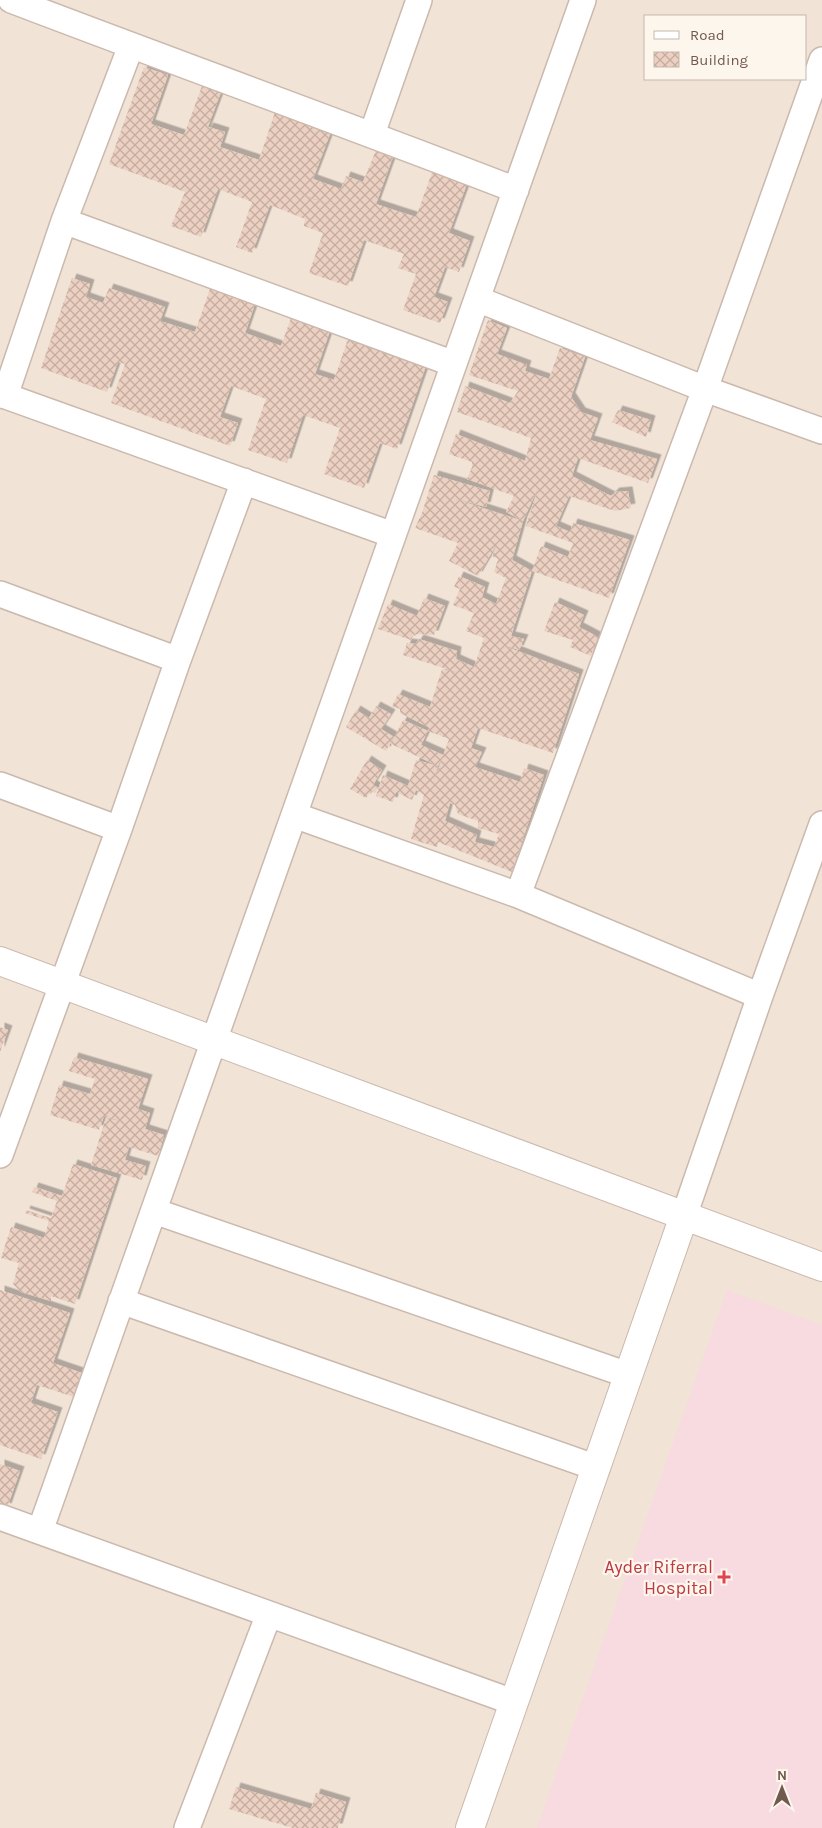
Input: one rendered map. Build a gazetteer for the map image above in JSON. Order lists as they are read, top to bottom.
{
  "places": {
    "health": ["Ayder Riferral Hospital"]
  },
  "legend": ["Road", "Building"],
  "north": "top"
}
